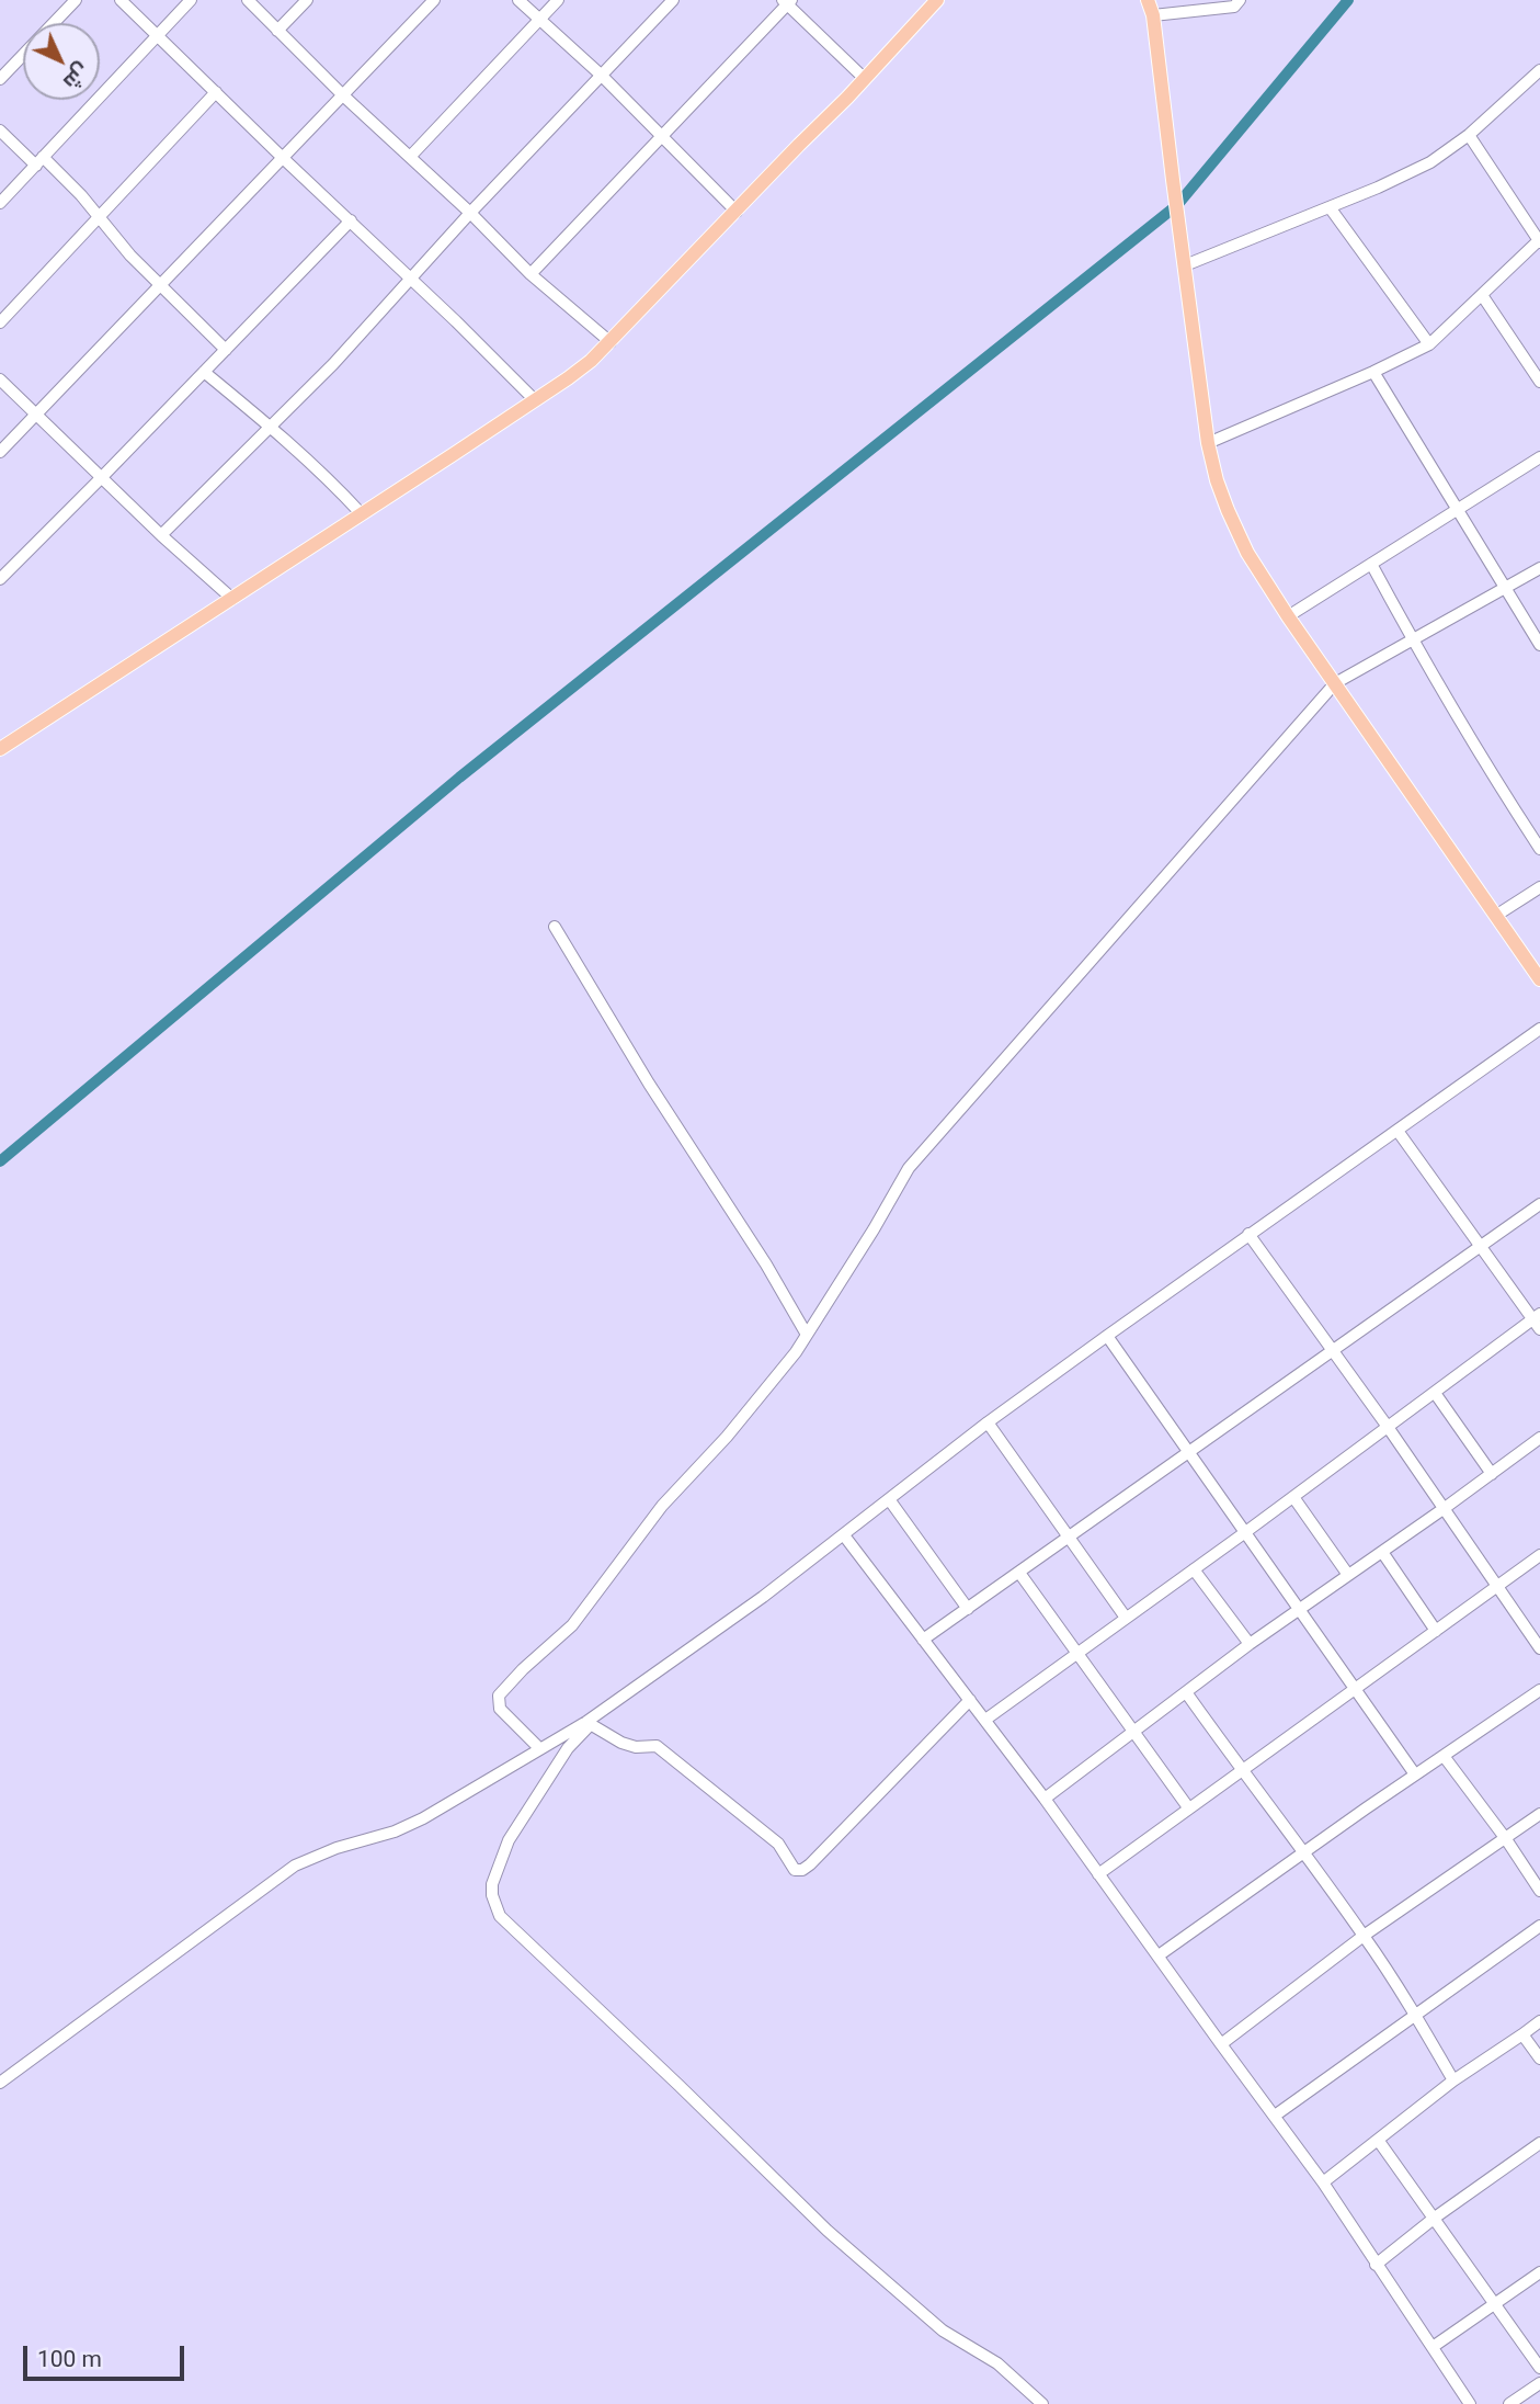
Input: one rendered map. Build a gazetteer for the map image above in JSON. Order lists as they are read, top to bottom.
{
  "scale_bar": "100 m",
  "north": "bottom right"
}
